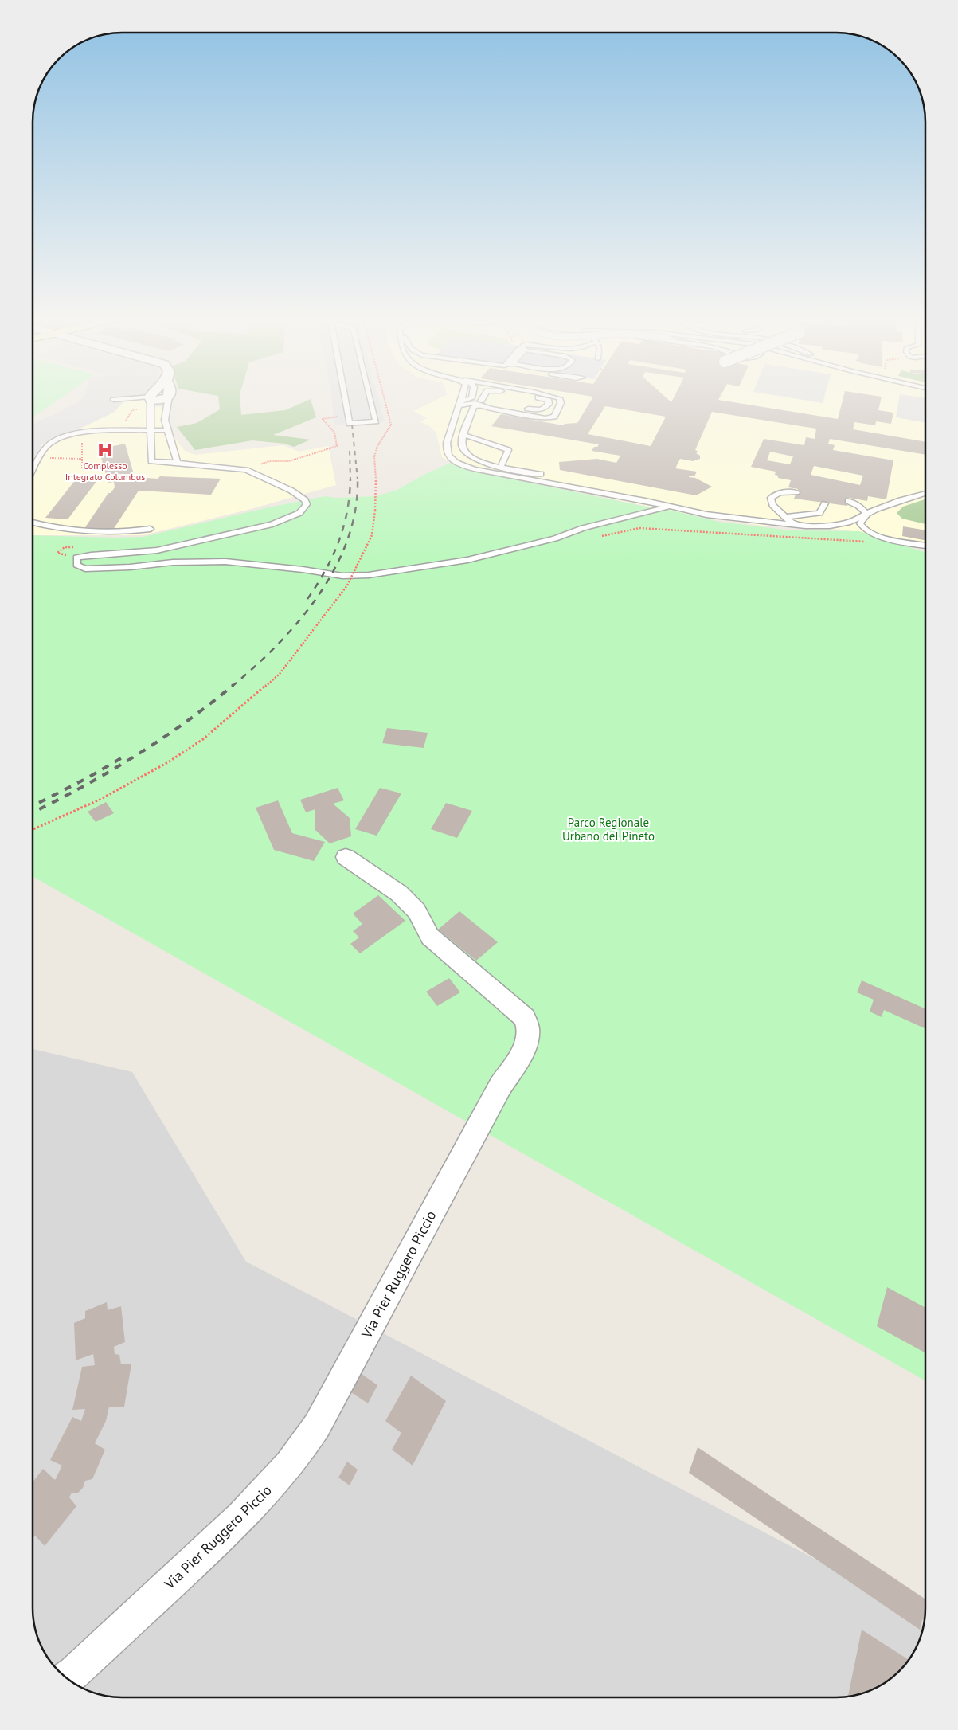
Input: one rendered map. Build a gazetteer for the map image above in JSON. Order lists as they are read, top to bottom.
{
  "streets": {
    "street": ["Via Pier Ruggero Piccio"]
  },
  "parks": ["Parco Regionale Urbano del Pineto"],
  "places": {
    "hospital": ["Complesso Integrato Columbus"]
  }
}
